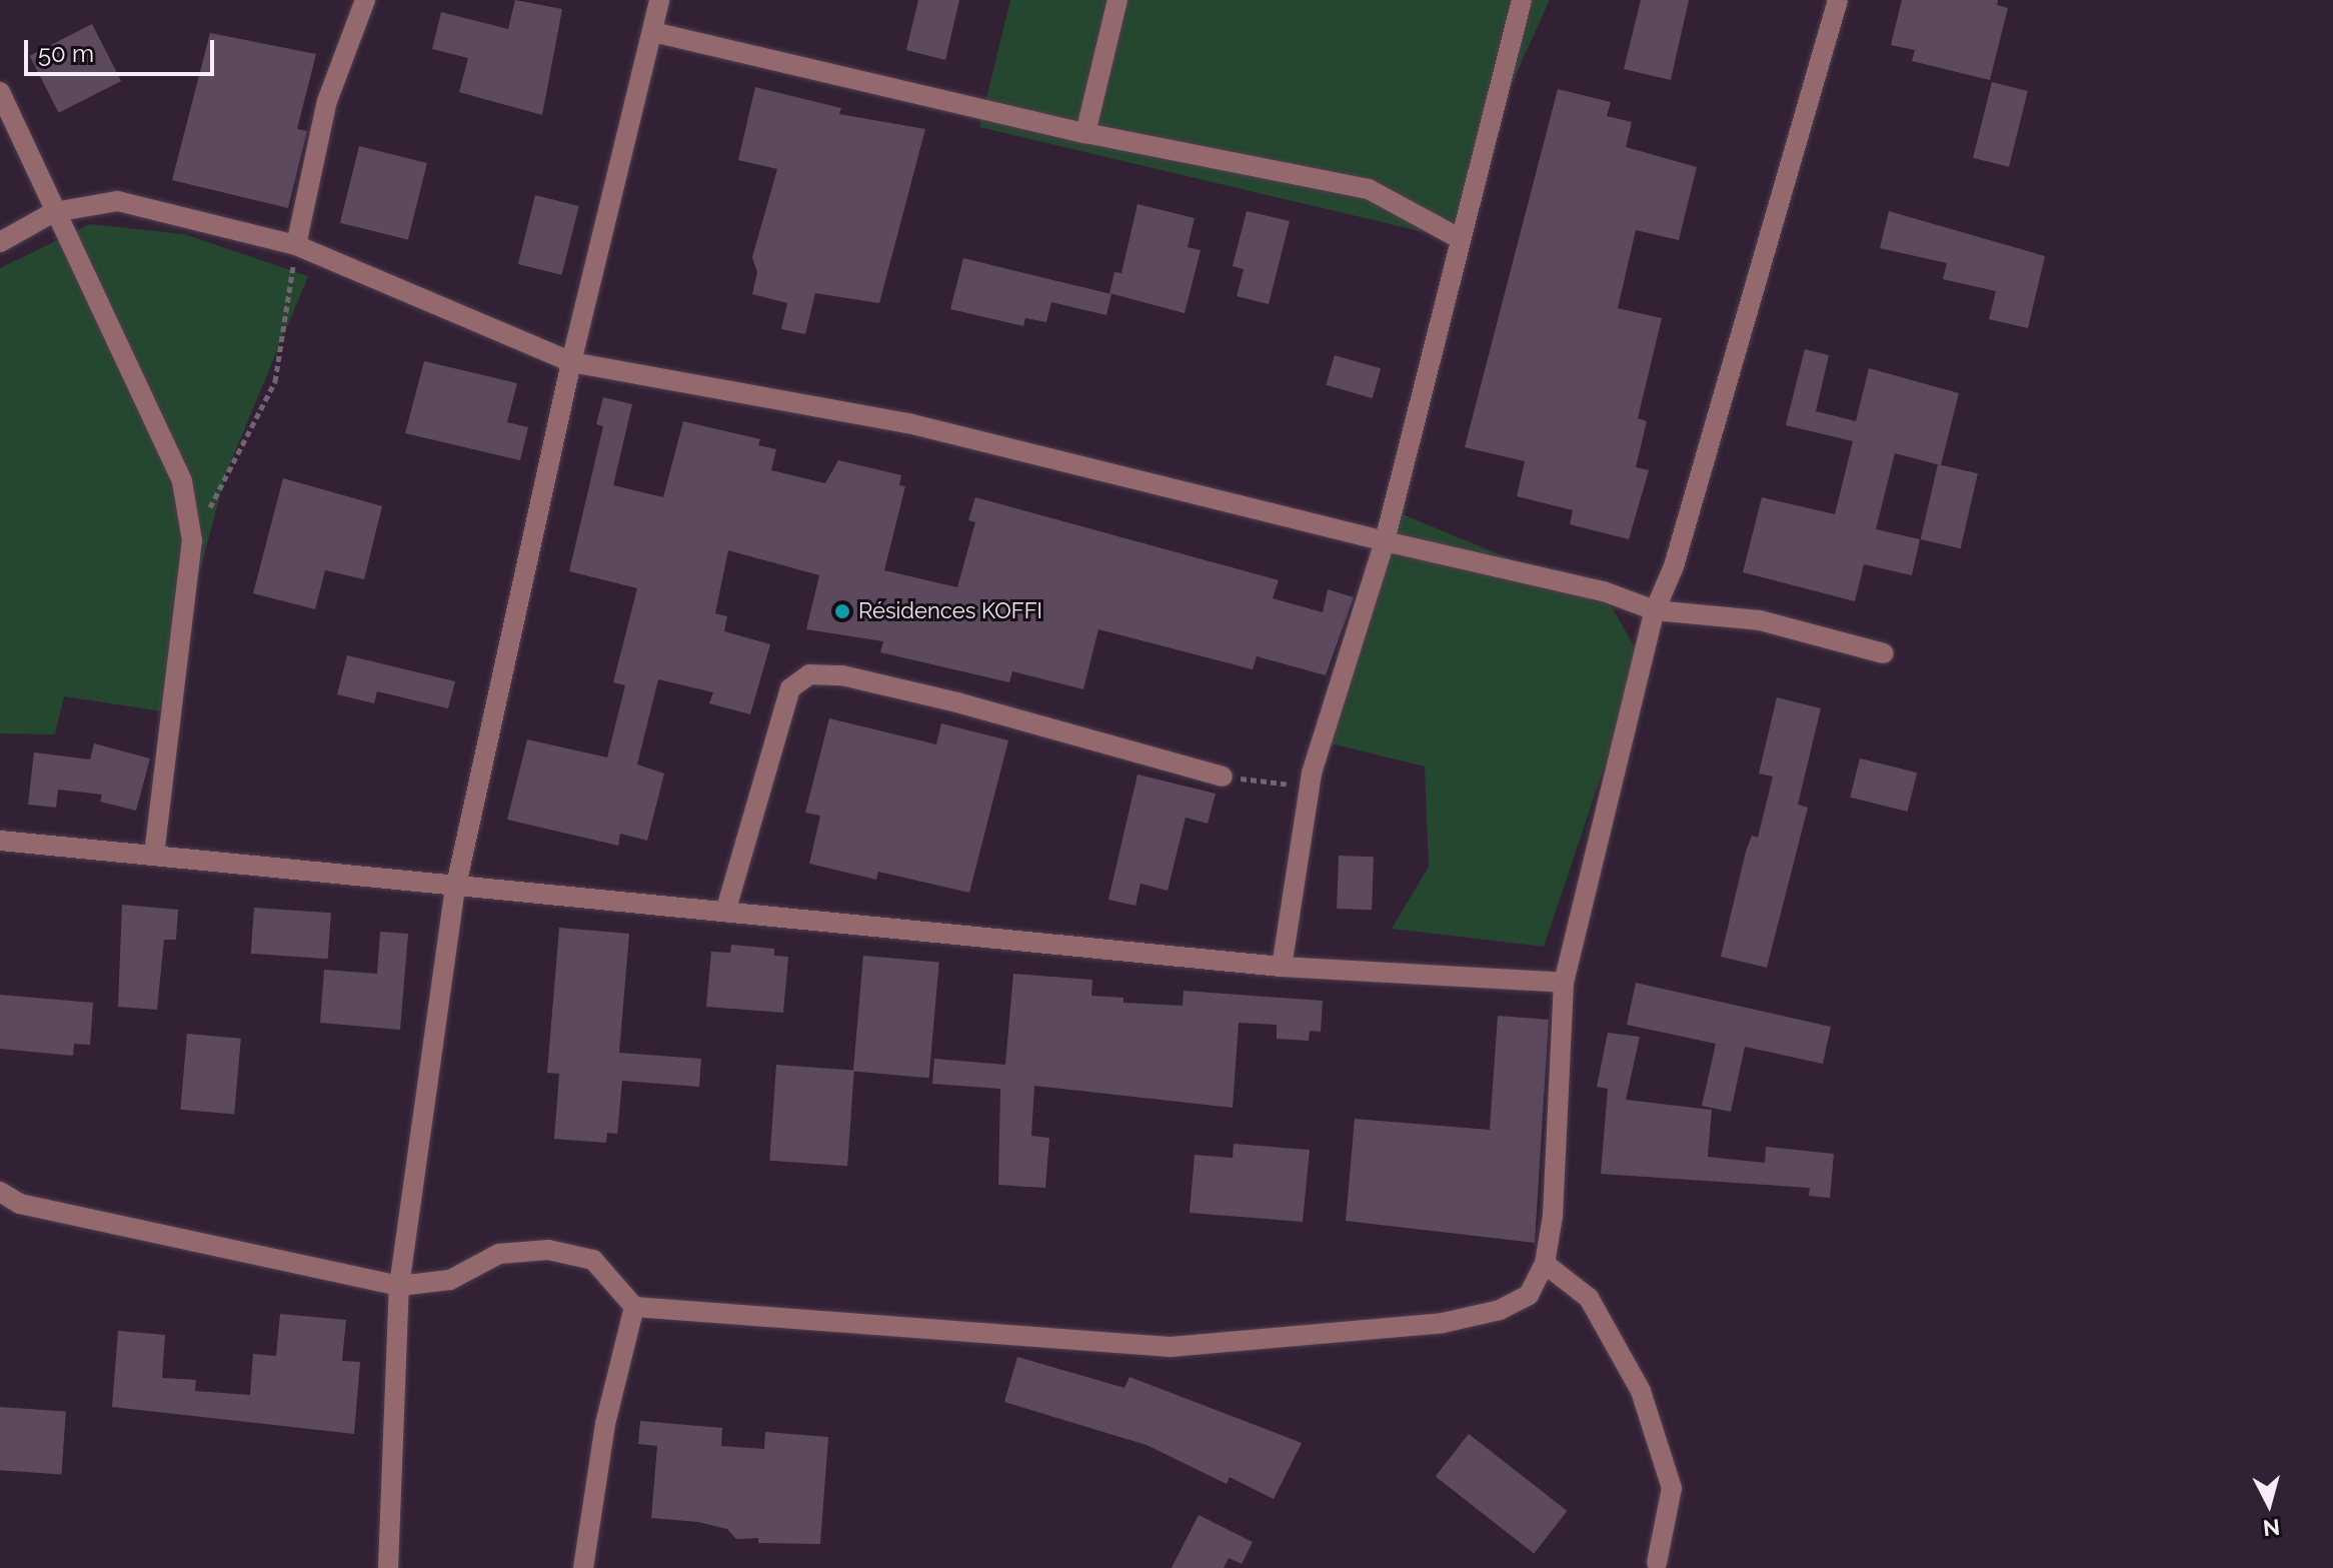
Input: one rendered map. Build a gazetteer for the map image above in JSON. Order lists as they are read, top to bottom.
{
  "places": ["Résidences KOFFI"],
  "scale_bar": "50 m",
  "north": "bottom"
}
